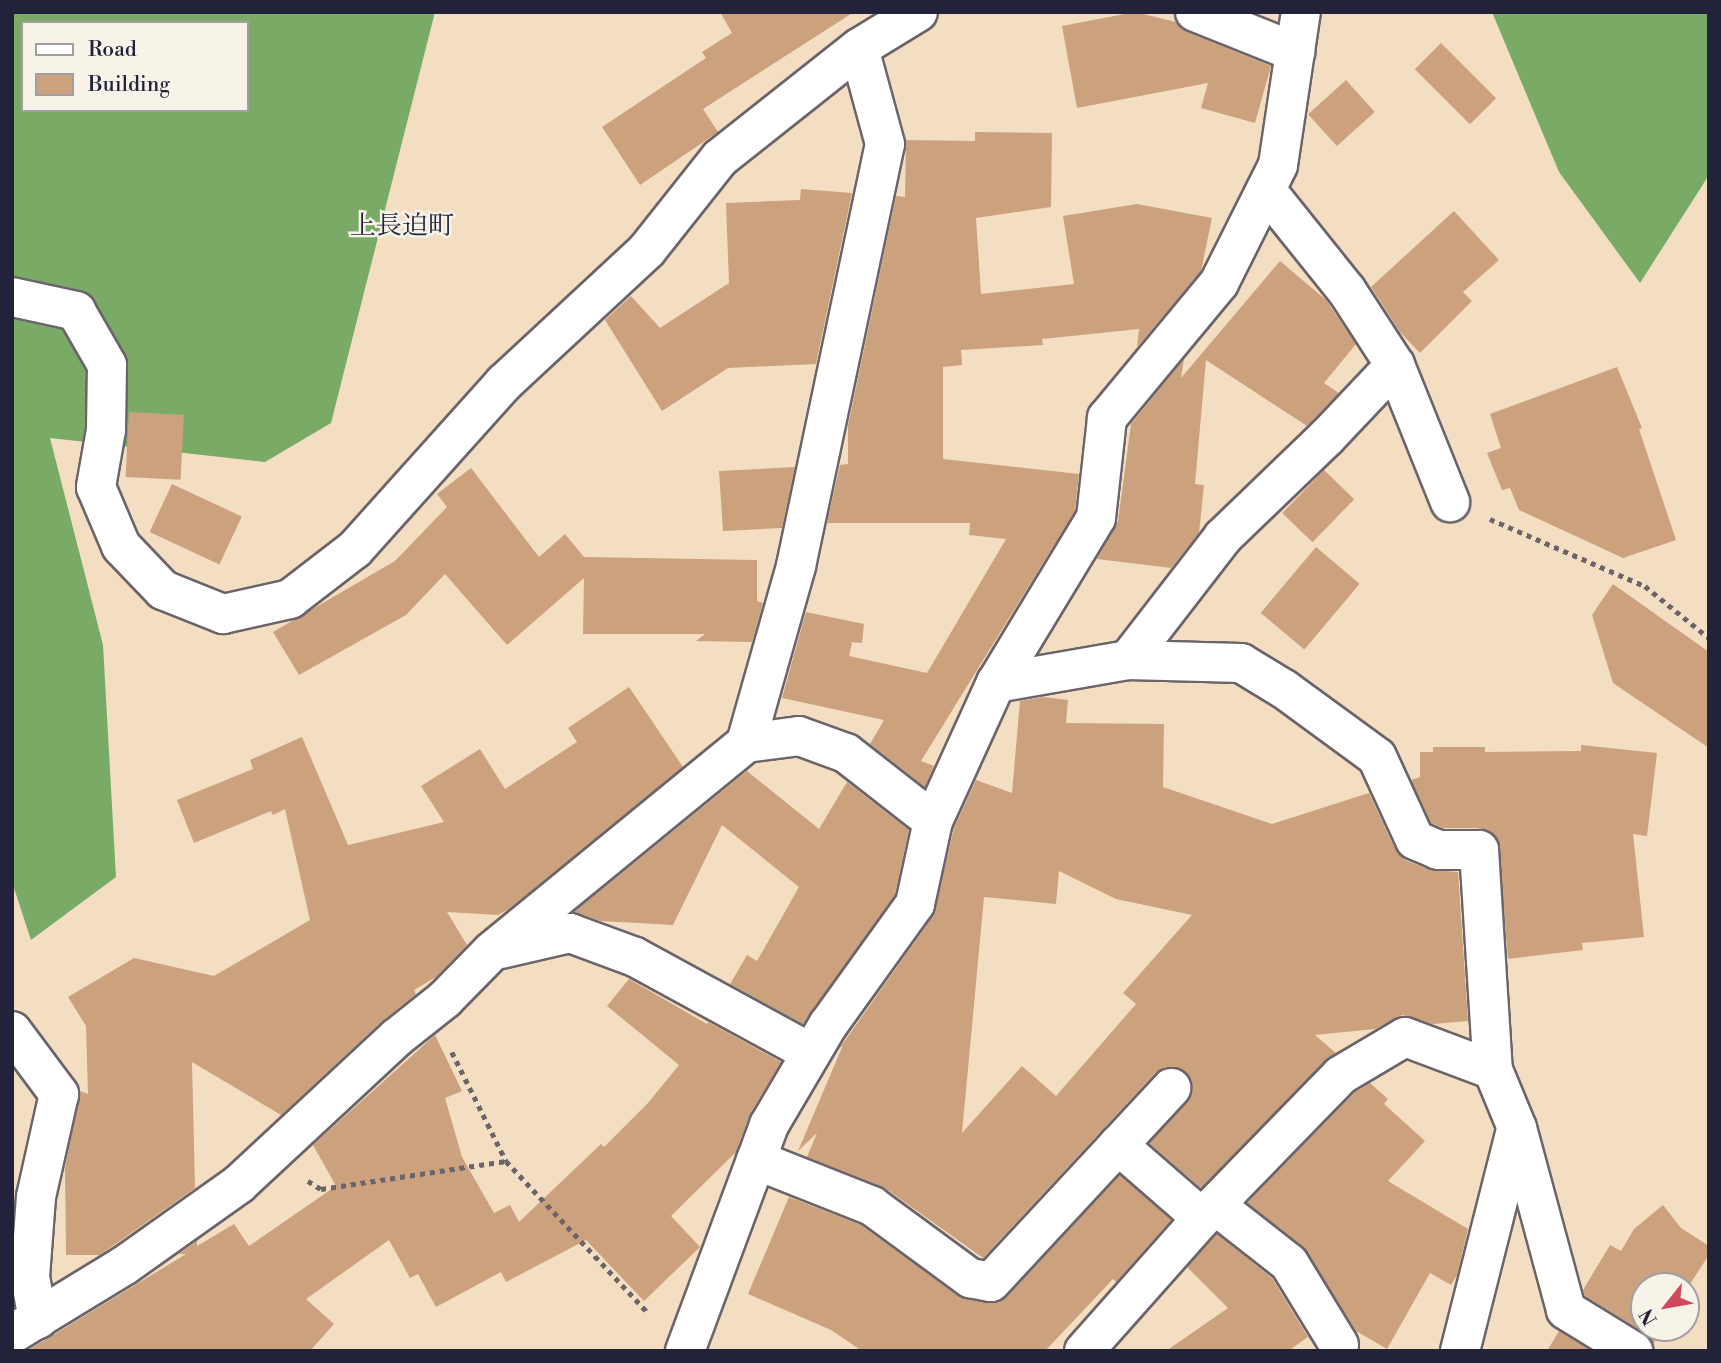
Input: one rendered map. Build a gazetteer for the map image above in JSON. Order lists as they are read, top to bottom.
{
  "districts": ["上長迫町"],
  "legend": ["Road", "Building"],
  "north": "bottom left"
}
